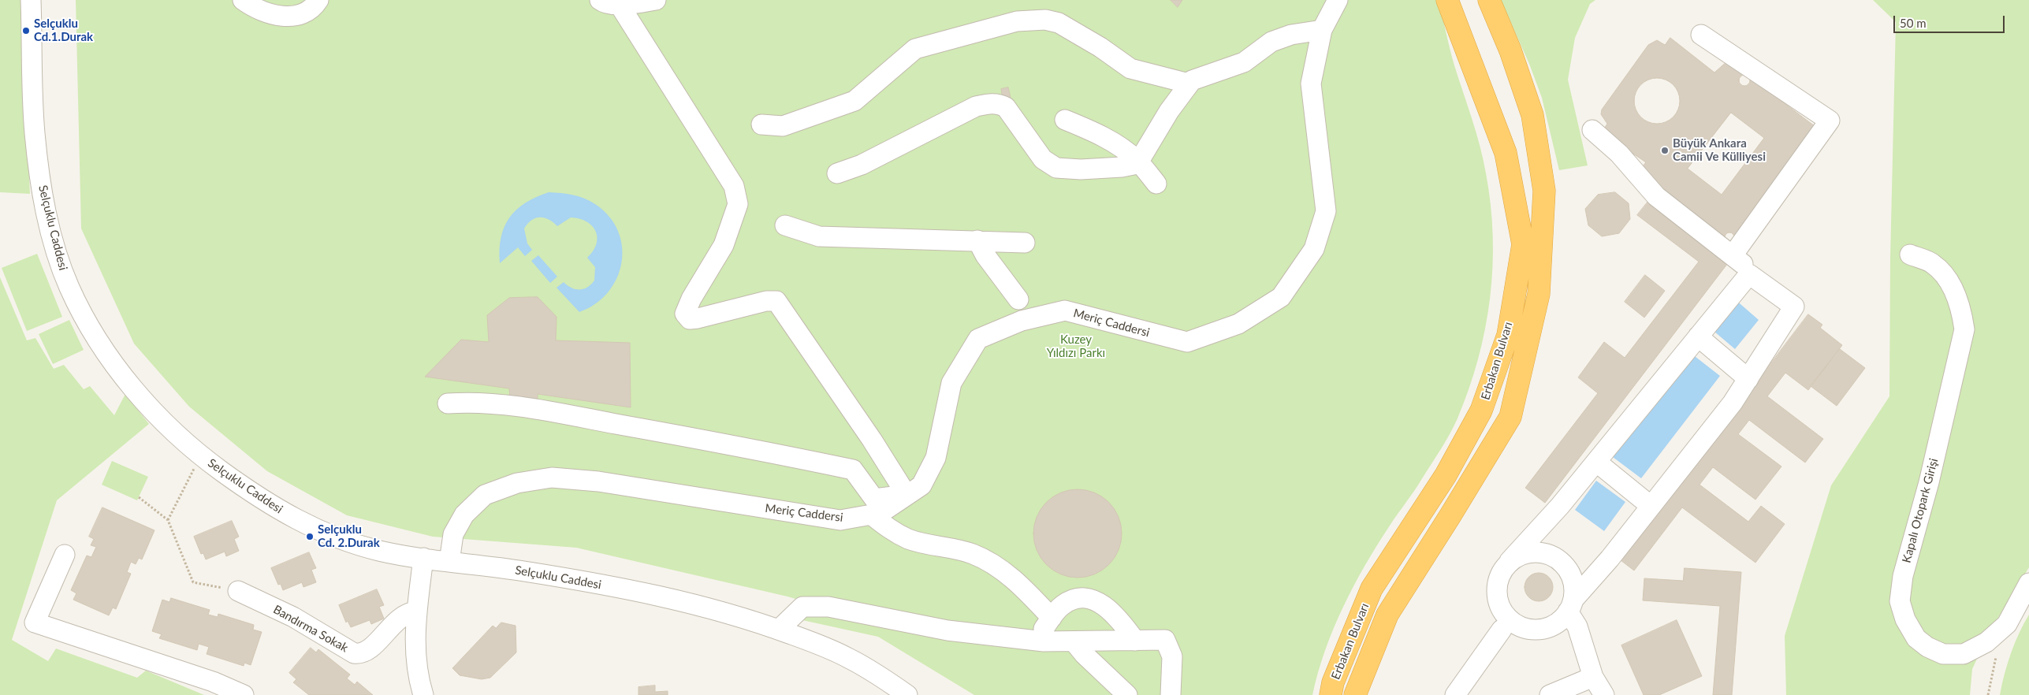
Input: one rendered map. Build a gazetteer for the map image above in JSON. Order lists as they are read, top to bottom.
{
  "streets": {
    "highway": ["Erbakan Bulvarı"],
    "street": [
      "Selçuklu Caddesi",
      "Meriç Caddersi",
      "Kapalı Otopark Girişi",
      "Bandırma Sokak"
    ]
  },
  "crossings": [
    ["Selçuklu Caddesi", "Meriç Caddersi"]
  ],
  "parks": ["Kuzey Yıldızı Parkı"],
  "places": ["Selçuklu Cd.1.Durak", "Büyük Ankara Camii Ve Külliyesi", "Selçuklu Cd. 2.Durak"],
  "scale_bar": "50 m"
}
